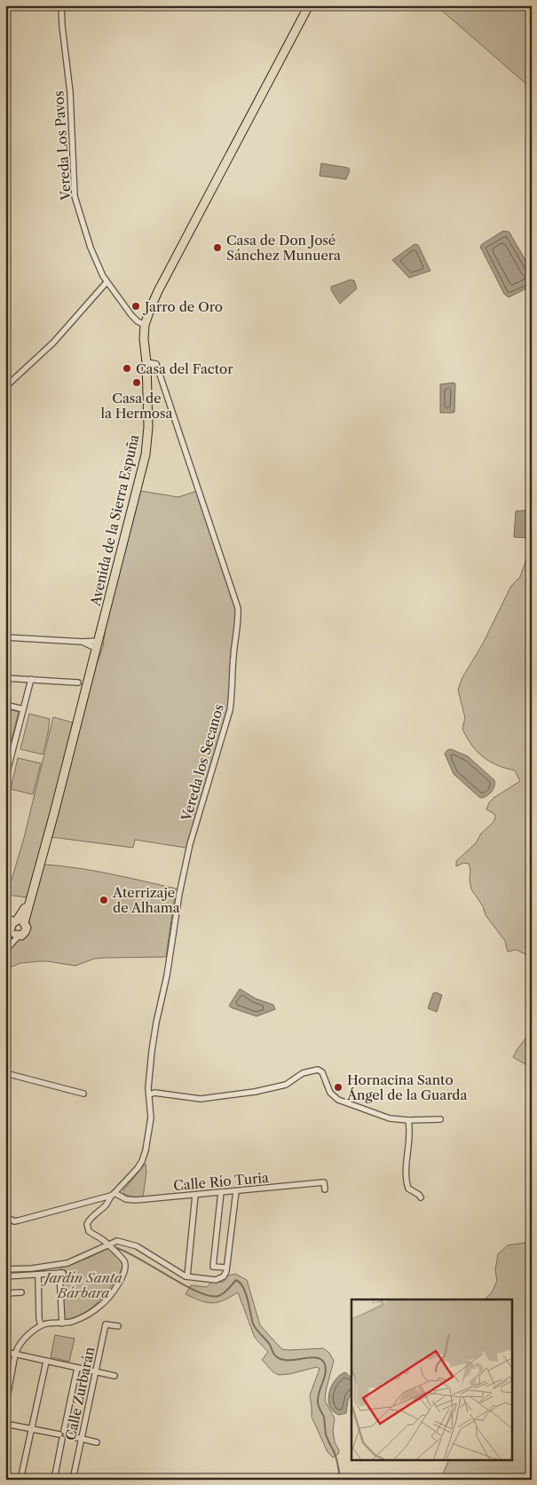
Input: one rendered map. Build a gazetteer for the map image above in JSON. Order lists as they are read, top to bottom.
{
  "streets": {
    "main road": ["Avenida de la Sierra Espuña"],
    "street": [
      "Vereda Los Pavos",
      "Vereda los Secanos",
      "Calle Río Turia",
      "Calle Zurbarán"
    ]
  },
  "crossings": [
    ["Vereda Los Pavos", "Avenida de la Sierra Espuña"],
    ["Avenida de la Sierra Espuña", "Vereda los Secanos"]
  ],
  "parks": ["Jardín Santa Bárbara"],
  "places": [
    "Casa de Don José Sánchez Munuera",
    "Jarro de Oro",
    "Casa del Factor",
    "Casa de la Hermosa",
    "Aterrizaje de Alhama",
    "Hornacina Santo Ángel de la Guarda"
  ]
}
